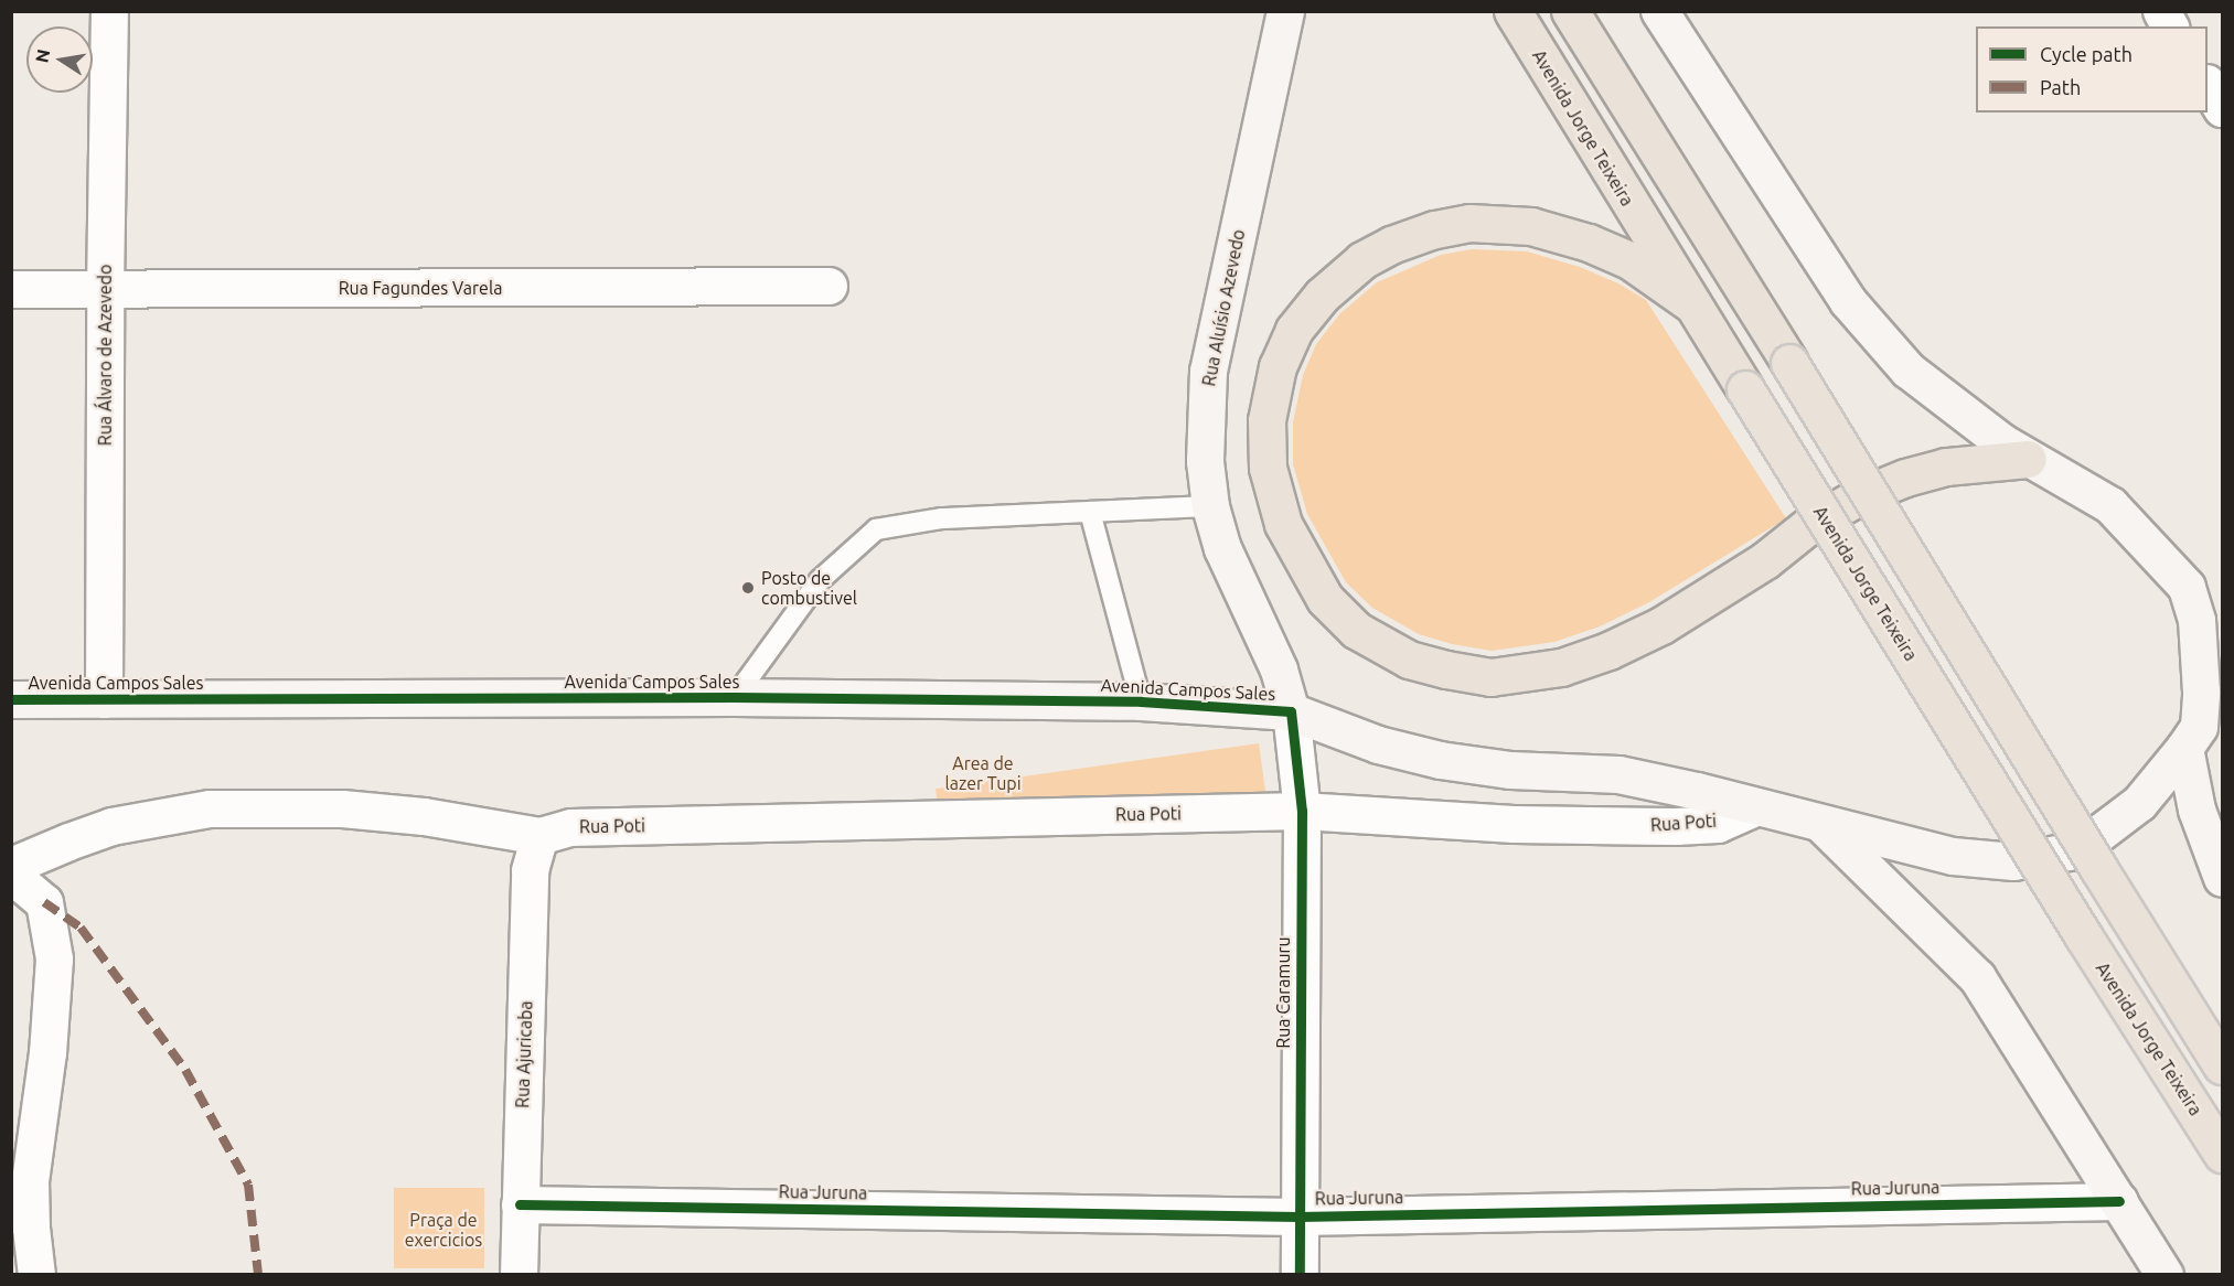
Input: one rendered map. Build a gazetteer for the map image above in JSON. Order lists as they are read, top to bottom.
{
  "streets": {
    "highway": ["Avenida Jorge Teixeira"],
    "main road": ["Rua Aluísio Azevedo", "Avenida Campos Sales"],
    "street": [
      "Rua Fagundes Varela",
      "Rua Álvaro de Azevedo",
      "Rua Poti",
      "Rua Caramuru",
      "Rua Ajuricaba",
      "Rua Juruna"
    ]
  },
  "crossings": [
    ["Rua Fagundes Varela", "Rua Álvaro de Azevedo"],
    ["Rua Aluísio Azevedo", "Avenida Campos Sales"],
    ["Rua Aluísio Azevedo", "Rua Caramuru"],
    ["Rua Álvaro de Azevedo", "Avenida Campos Sales"],
    ["Avenida Campos Sales", "Rua Poti"],
    ["Avenida Campos Sales", "Rua Caramuru"],
    ["Rua Poti", "Rua Caramuru"],
    ["Rua Poti", "Rua Ajuricaba"],
    ["Rua Caramuru", "Rua Juruna"],
    ["Rua Ajuricaba", "Rua Juruna"]
  ],
  "parks": ["Area de lazer Tupi", "Praça de exercicios"],
  "places": ["Posto de combustivel"],
  "legend": ["Cycle path", "Path"],
  "north": "left"
}
